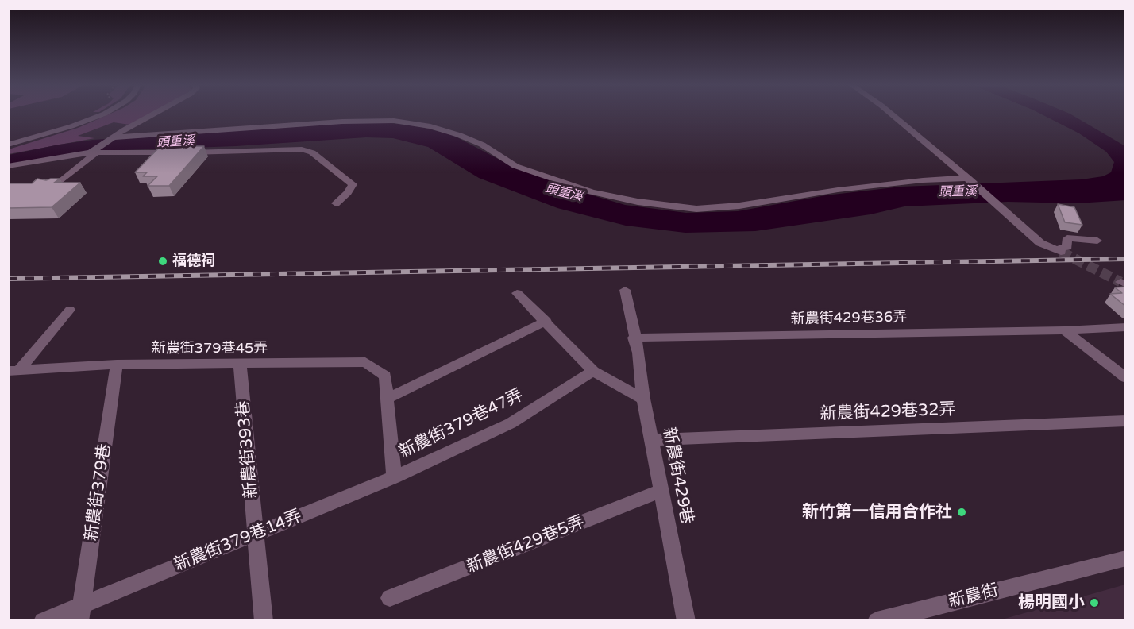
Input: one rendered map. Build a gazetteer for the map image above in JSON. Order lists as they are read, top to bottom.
{
  "streets": {
    "street": [
      "新農街429巷36弄",
      "新農街379巷45弄",
      "新農街429巷32弄",
      "新農街379巷47弄",
      "新農街393巷",
      "新農街429巷",
      "新農街379巷",
      "新農街379巷14弄",
      "新農街429巷5弄",
      "新農街"
    ]
  },
  "crossings": [
    ["新農街429巷36弄", "新農街429巷"],
    ["新農街379巷45弄", "新農街379巷47弄"],
    ["新農街379巷45弄", "新農街393巷"],
    ["新農街379巷45弄", "新農街379巷"],
    ["新農街379巷45弄", "新農街379巷14弄"],
    ["新農街429巷32弄", "新農街429巷"],
    ["新農街379巷47弄", "新農街379巷14弄"],
    ["新農街393巷", "新農街379巷14弄"],
    ["新農街429巷", "新農街429巷5弄"],
    ["新農街379巷", "新農街379巷14弄"]
  ],
  "water": ["頭重溪"],
  "places": ["福德祠", "新竹第一信用合作社", "楊明國小"]
}
